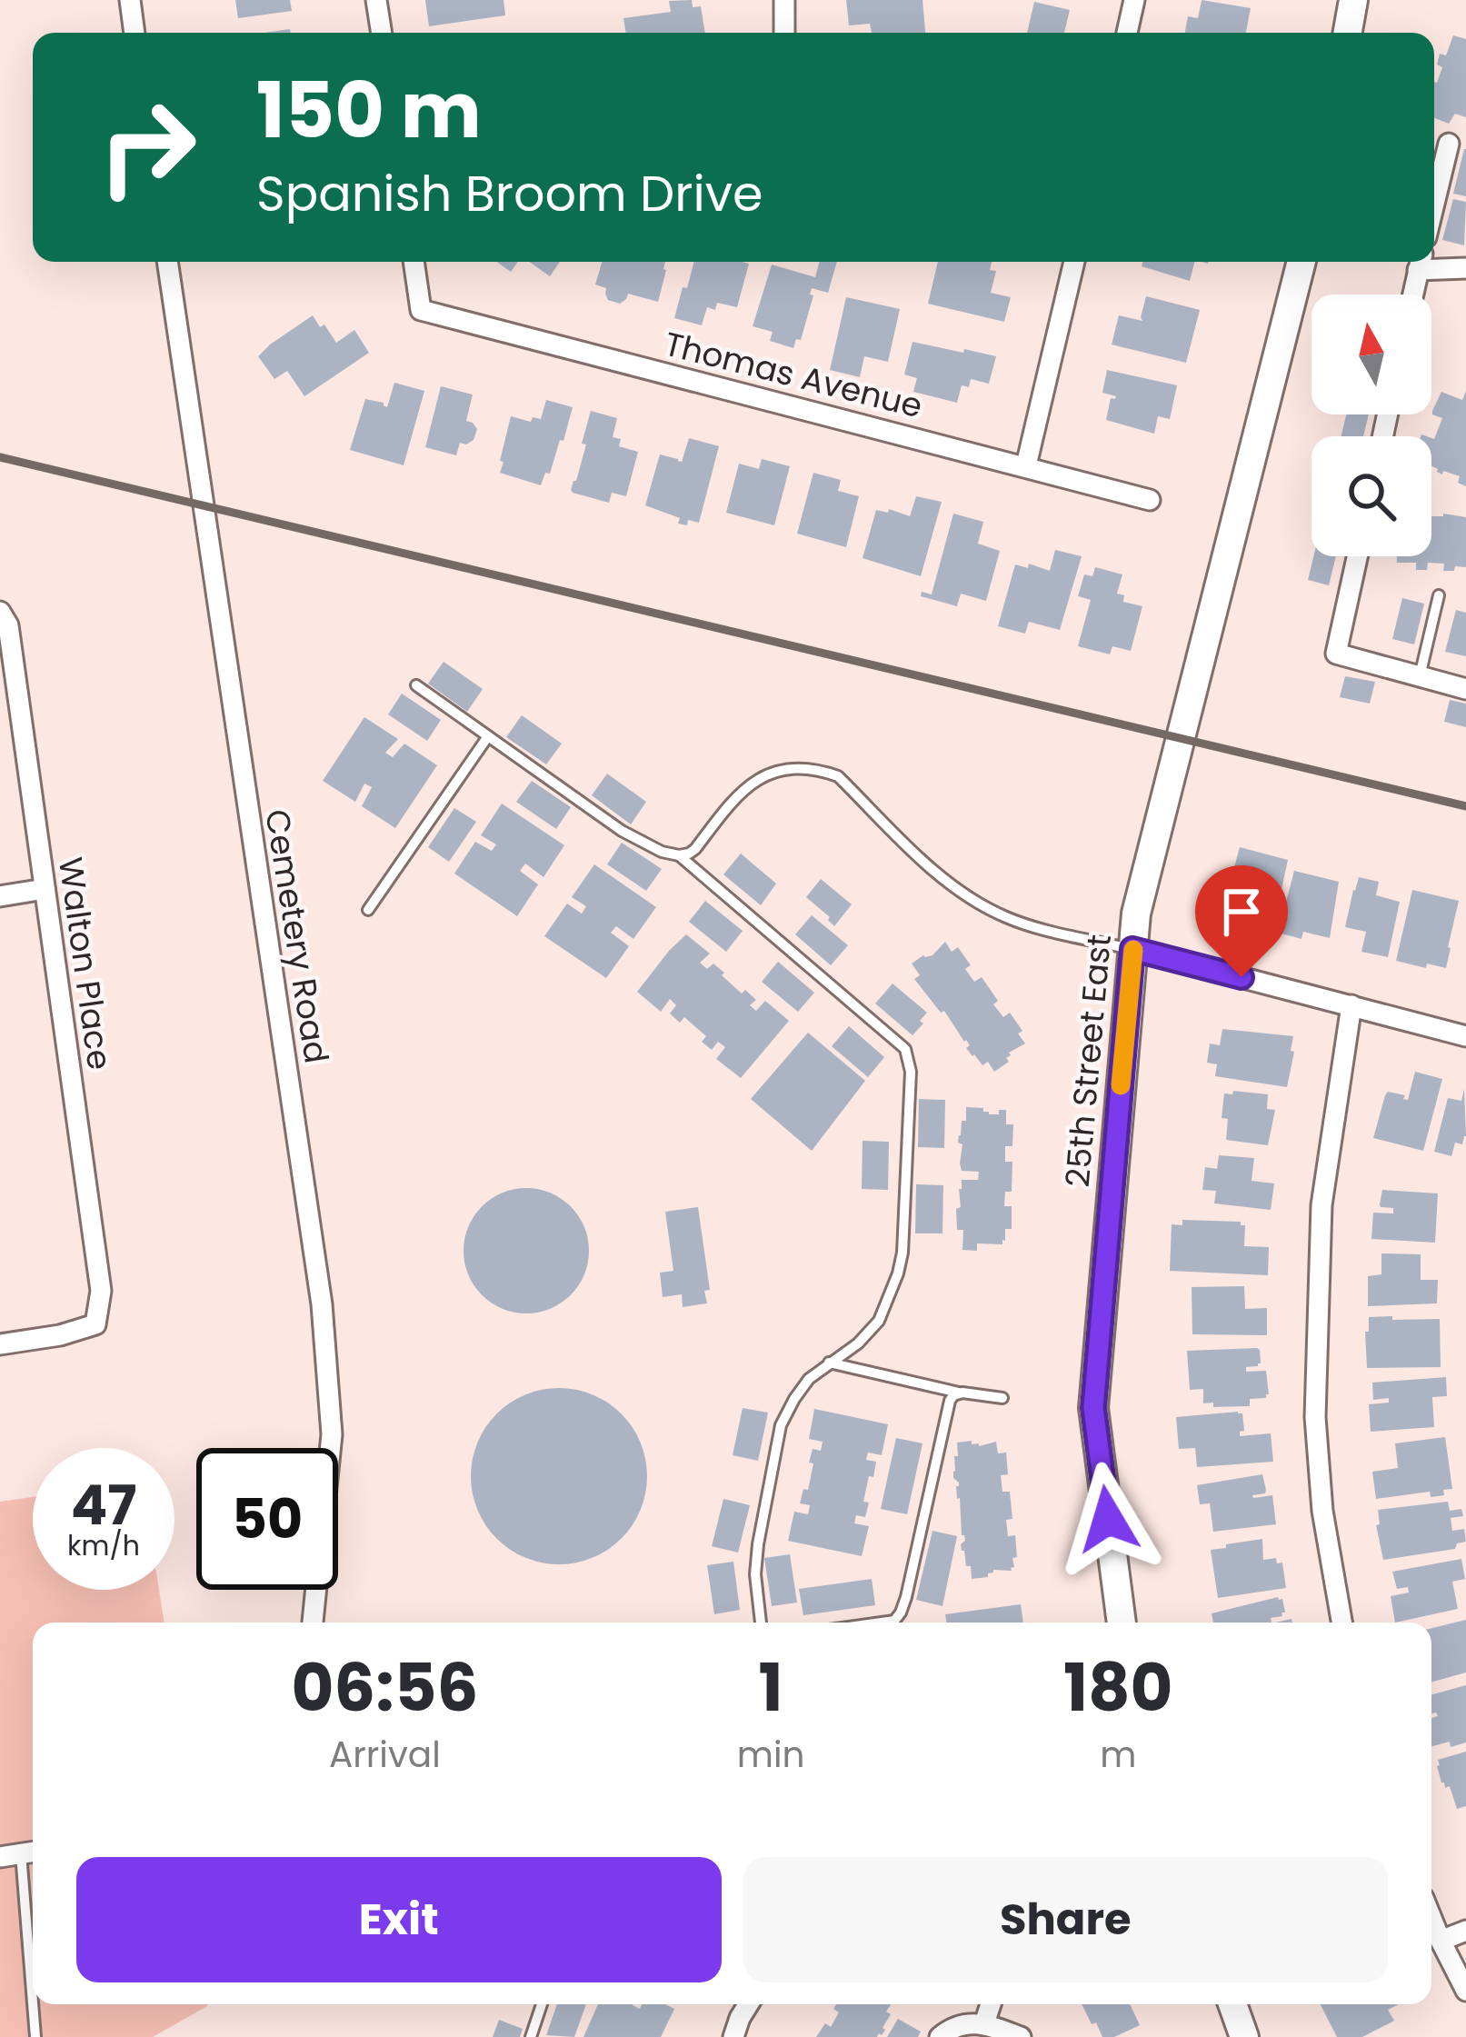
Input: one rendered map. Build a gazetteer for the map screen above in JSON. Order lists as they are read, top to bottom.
{
  "streets": {
    "main road": ["25th Street East"],
    "street": ["Thomas Avenue", "Cemetery Road", "Walton Place"]
  },
  "north": "top",
  "page": {
    "turn": ["150 m", "Spanish Broom Drive"],
    "speed": "47 km/h",
    "limit": "50",
    "eta": [
      "06:56",
      "Arrival",
      "1",
      "min",
      "180",
      "m"
    ],
    "buttons": ["Exit", "Share"]
  }
}
